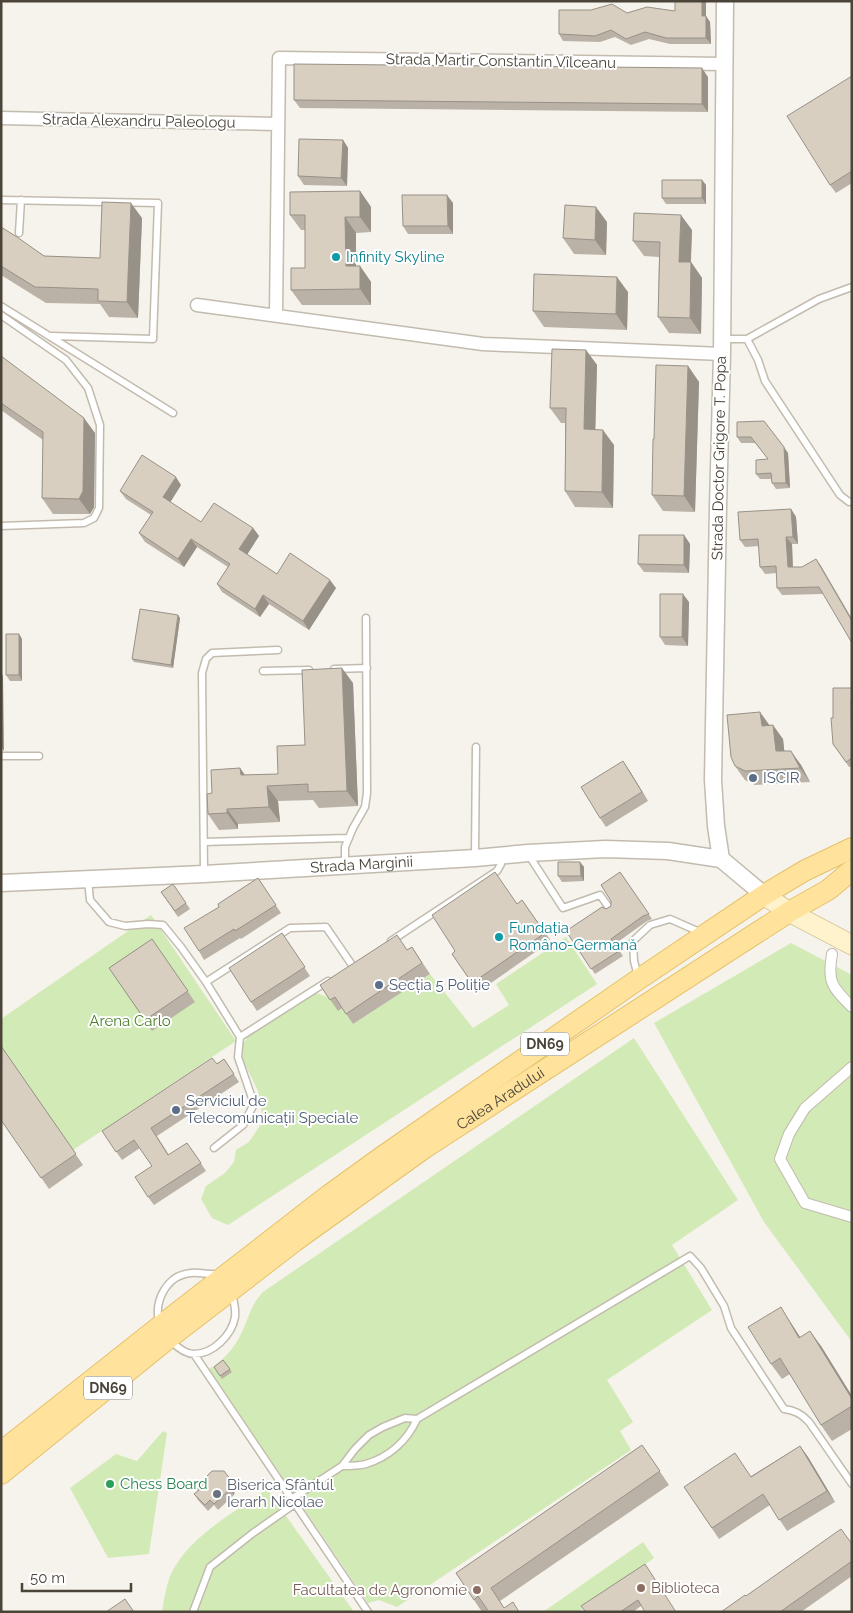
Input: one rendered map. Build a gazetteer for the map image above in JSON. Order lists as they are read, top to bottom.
{
  "streets": {
    "main road": ["DN69", "Calea Aradului"],
    "street": [
      "Strada Martir Constantin Vîlceanu",
      "Strada Alexandru Paleologu",
      "Strada Doctor Grigore T. Popa",
      "Strada Marginii"
    ]
  },
  "crossings": [
    ["Strada Martir Constantin Vîlceanu", "Strada Alexandru Paleologu"],
    ["Strada Martir Constantin Vîlceanu", "Strada Doctor Grigore T. Popa"],
    ["Strada Doctor Grigore T. Popa", "Strada Marginii"]
  ],
  "parks": ["Arena Carlo"],
  "places": [
    "Infinity Skyline",
    "ISCIR",
    "Fundația Româno-Germană",
    "Secția 5 Poliție",
    "Serviciul de Telecomunicații Speciale",
    "Chess Board",
    "Biserica Sfântul Ierarh Nicolae",
    "Biblioteca",
    "Facultatea de Agronomie"
  ],
  "scale_bar": "50 m"
}
